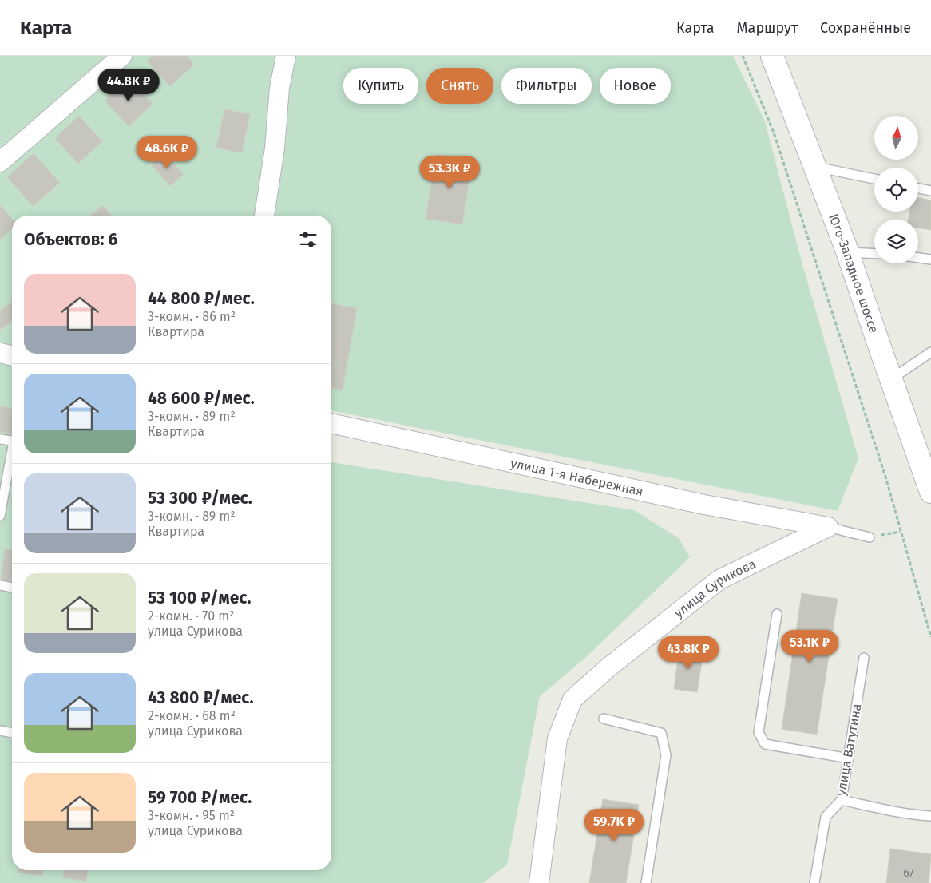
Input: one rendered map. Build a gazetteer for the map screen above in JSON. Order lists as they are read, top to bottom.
{
  "streets": {
    "main road": ["Юго-Западное шоссе"],
    "street": ["улица 1-я Набережная", "улица Сурикова"],
    "lane": ["улица Ватутина"]
  },
  "crossings": [
    ["улица 1-я Набережная", "улица Сурикова"]
  ],
  "house_numbers": ["67"],
  "north": "top",
  "page": {
    "header": "Карта",
    "nav": ["Карта", "Маршрут", "Сохранённые"],
    "chip": [
      "Купить",
      "Снять",
      "Фильтры",
      "Новое"
    ],
    "price": [
      "44.8K ₽",
      "48.6K ₽",
      "53.3K ₽",
      "53.1K ₽",
      "43.8K ₽",
      "59.7K ₽"
    ],
    "heading": "Объектов: 6",
    "list": [
      {
        "name": "44 800 ₽/мес.",
        "note": "3-комн. · 86 m² · Квартира"
      },
      {
        "name": "48 600 ₽/мес.",
        "note": "3-комн. · 89 m² · Квартира"
      },
      {
        "name": "53 300 ₽/мес.",
        "note": "3-комн. · 89 m² · Квартира"
      },
      {
        "name": "53 100 ₽/мес.",
        "note": "2-комн. · 70 m² · улица Сурикова"
      },
      {
        "name": "43 800 ₽/мес.",
        "note": "2-комн. · 68 m² · улица Сурикова"
      },
      {
        "name": "59 700 ₽/мес.",
        "note": "3-комн. · 95 m² · улица Сурикова"
      }
    ]
  }
}
